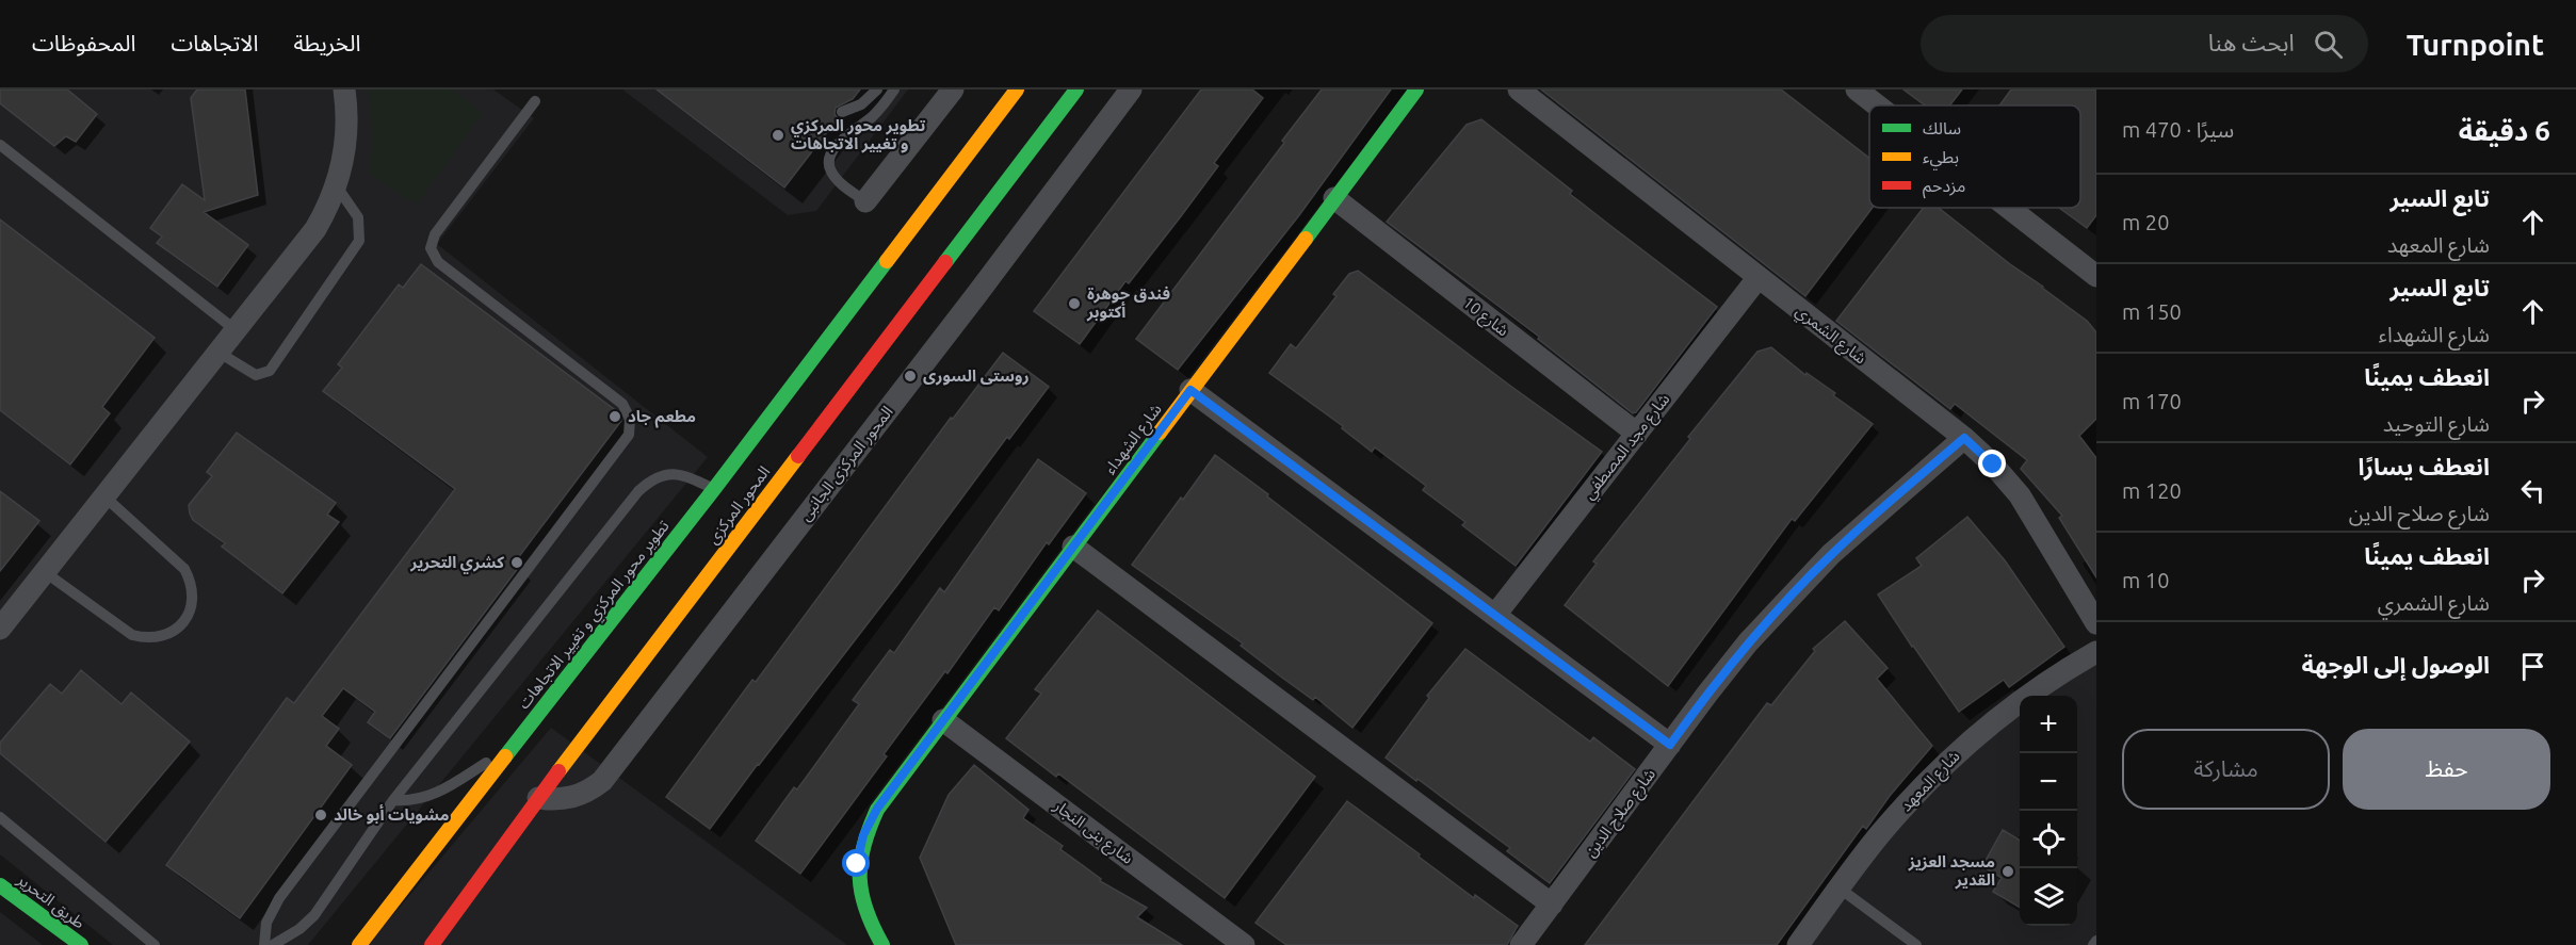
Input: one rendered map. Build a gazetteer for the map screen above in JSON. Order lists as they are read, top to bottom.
{
  "streets": {
    "main road": [
      "شارع الشهداء",
      "المحور المركزى",
      "تطوير محور المركزي و تغيير الاتجاهات",
      "طريق التحرير"
    ],
    "street": [
      "شارع 10",
      "شارع الشمري",
      "شارع مجد المصطفي",
      "المحور المركزى الجانبى",
      "شارع المعهد",
      "شارع صلاح الدين",
      "شارع بنى النجار"
    ]
  },
  "crossings": [
    ["شارع 10", "شارع الشهداء"],
    ["شارع 10", "شارع مجد المصطفي"],
    ["شارع الشمري", "شارع مجد المصطفي"],
    ["شارع الشمري", "شارع صلاح الدين"],
    ["شارع الشهداء", "شارع بنى النجار"],
    ["المحور المركزى الجانبى", "المحور المركزى"]
  ],
  "places": [
    "تطوير محور المركزي و تغيير الاتجاهات",
    "فندق جوهرة أكتوبر",
    "روستى السورى",
    "مطعم جاد",
    "كشري التحرير",
    "مشويات أبو خالد",
    "مسجد العزيز القدير"
  ],
  "legend": ["سالك", "بطيء", "مزدحم"],
  "page": {
    "header": "Turnpoint",
    "search": "ابحث هنا",
    "nav": ["الخريطة", "الاتجاهات", "المحفوظات"],
    "heading": ["6 دقيقة", "سيرًا · 470 m"],
    "list": [
      ["تابع السير", "شارع المعهد", "20 m"],
      ["تابع السير", "شارع الشهداء", "150 m"],
      ["انعطف يمينًا", "شارع التوحيد", "170 m"],
      ["انعطف يسارًا", "شارع صلاح الدين", "120 m"],
      ["انعطف يمينًا", "شارع الشمري", "10 m"],
      "الوصول إلى الوجهة"
    ],
    "map_buttons": ["+", "−"],
    "buttons": ["حفظ", "مشاركة"]
  }
}
